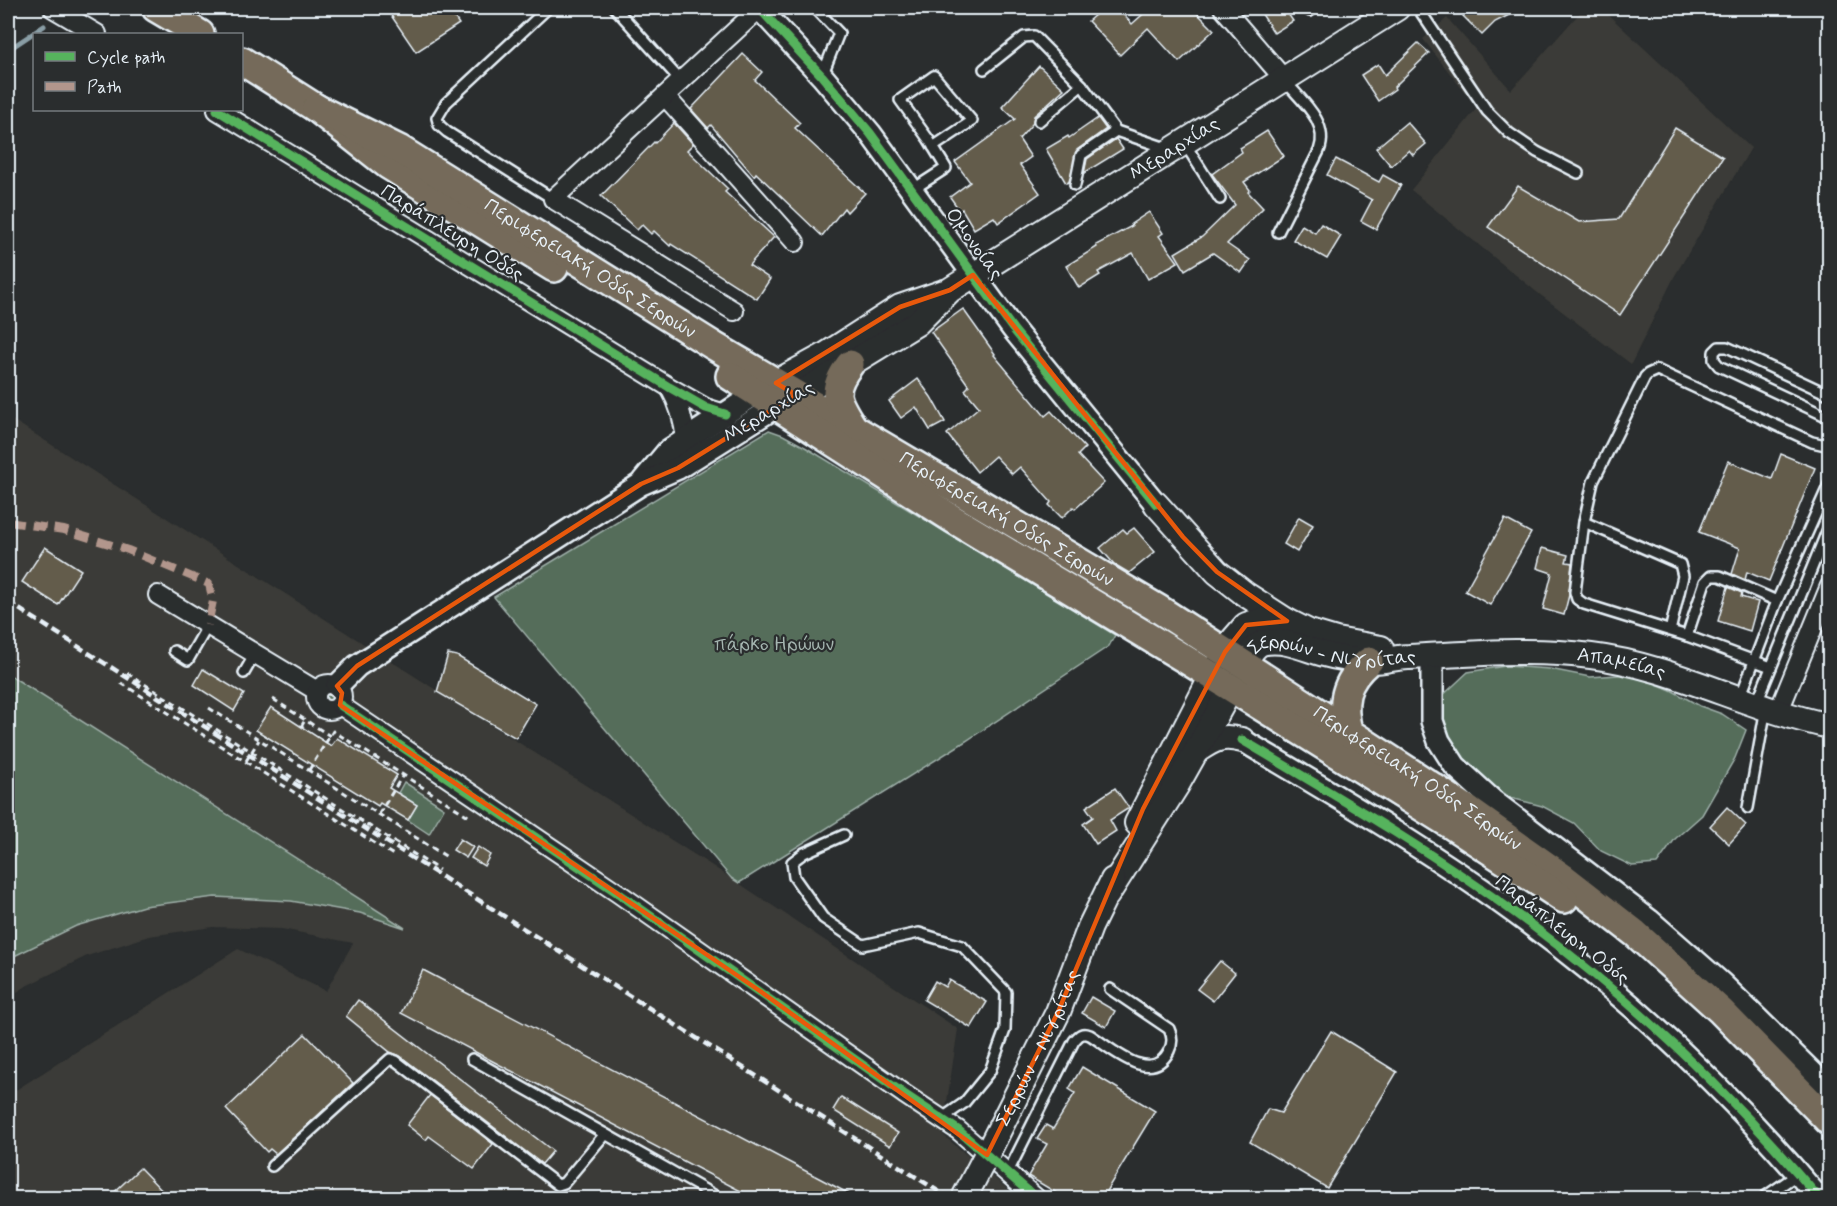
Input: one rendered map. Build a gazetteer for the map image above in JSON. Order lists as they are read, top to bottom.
{
  "streets": {
    "main road": [
      "Μεραρχίας",
      "Περιφερειακή Οδός Σερρών",
      "Σερρών - Νιγρίτας",
      "Απαμείας"
    ],
    "street": ["Παράπλευρη Οδός", "Ομονοίας"]
  },
  "crossings": [
    ["Μεραρχίας", "Παράπλευρη Οδός"],
    ["Μεραρχίας", "Ομονοίας"],
    ["Μεραρχίας", "Περιφερειακή Οδός Σερρών"],
    ["Περιφερειακή Οδός Σερρών", "Σερρών - Νιγρίτας"],
    ["Σερρών - Νιγρίτας", "Απαμείας"]
  ],
  "parks": ["πάρκο Ηρώων"],
  "legend": ["Cycle path", "Path"]
}
